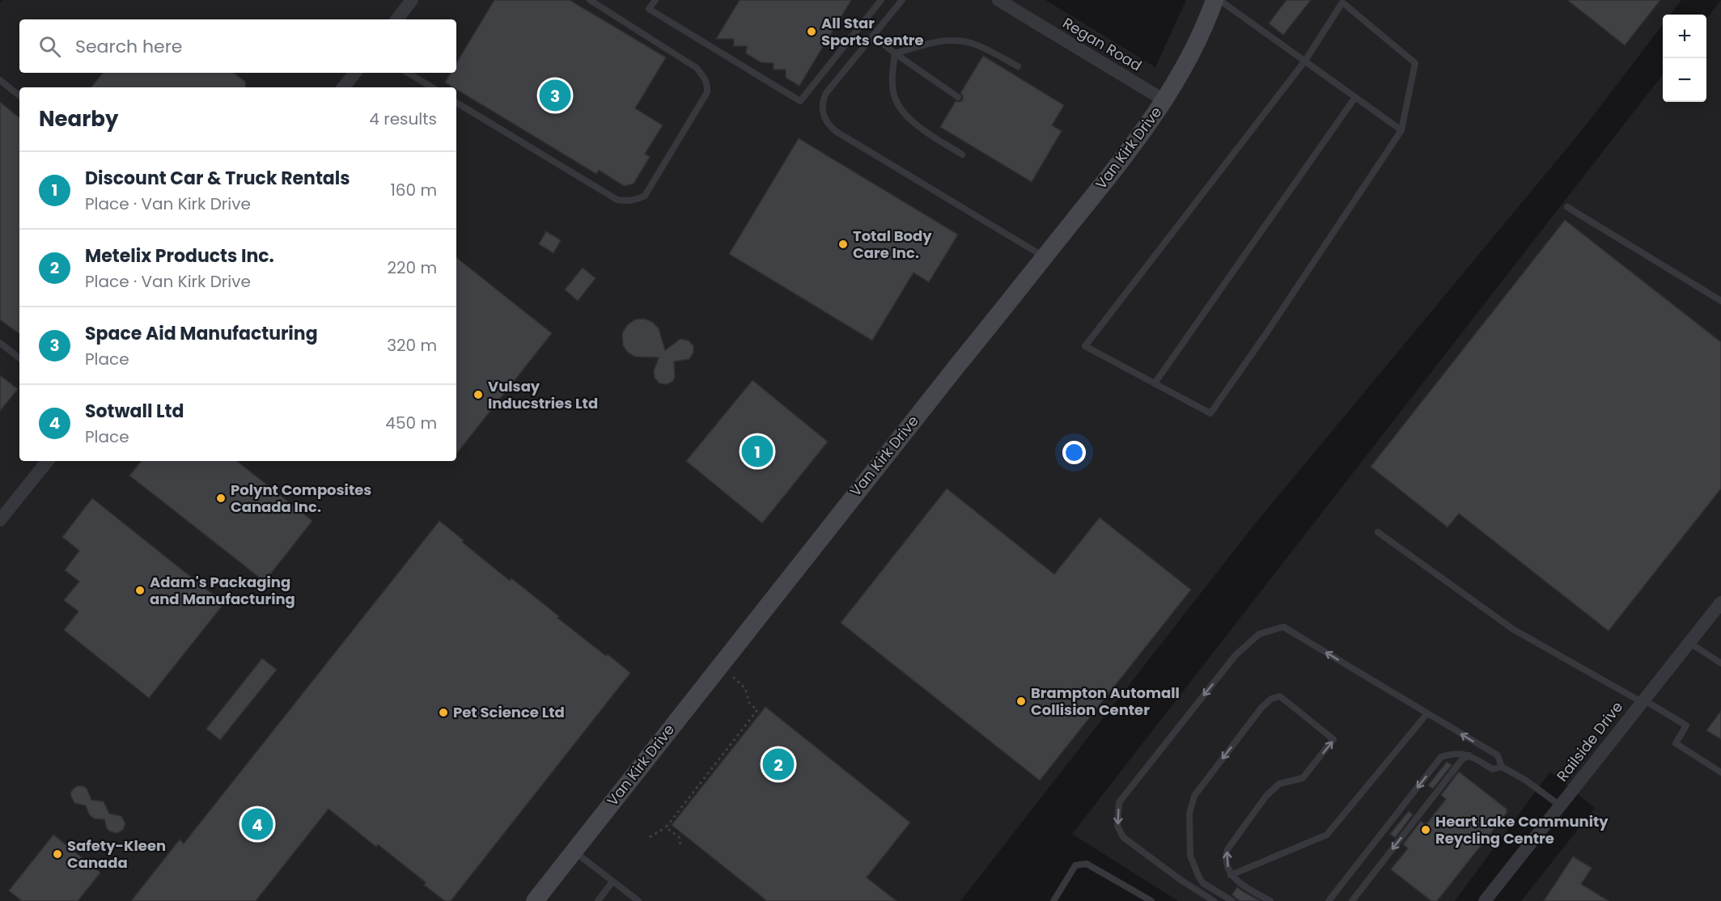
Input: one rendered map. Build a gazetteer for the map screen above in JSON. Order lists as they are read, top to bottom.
{
  "streets": {
    "street": ["Regan Road", "Van Kirk Drive", "Railside Drive"]
  },
  "crossings": [
    ["Regan Road", "Van Kirk Drive"]
  ],
  "places": [
    "All Star Sports Centre",
    "Total Body Care Inc.",
    "Vulsay Inducstries Ltd",
    "Polynt Composites Canada Inc.",
    "Adam's Packaging and Manufacturing",
    "Brampton Automall Collision Center",
    "Pet Science Ltd",
    "Heart Lake Community Reycling Centre",
    "Safety-Kleen Canada"
  ],
  "page": {
    "map_buttons": ["+", "−"],
    "search": "Search here",
    "pins": [
      "3",
      "1",
      "2",
      "4"
    ],
    "heading": ["Nearby", "4 results"],
    "list": [
      {
        "mark": "1",
        "name": "Discount Car & Truck Rentals",
        "note": "Place · Van Kirk Drive",
        "value": "160 m"
      },
      {
        "mark": "2",
        "name": "Metelix Products Inc.",
        "note": "Place · Van Kirk Drive",
        "value": "220 m"
      },
      {
        "mark": "3",
        "name": "Space Aid Manufacturing",
        "note": "Place",
        "value": "320 m"
      },
      {
        "mark": "4",
        "name": "Sotwall Ltd",
        "note": "Place",
        "value": "450 m"
      }
    ]
  }
}
